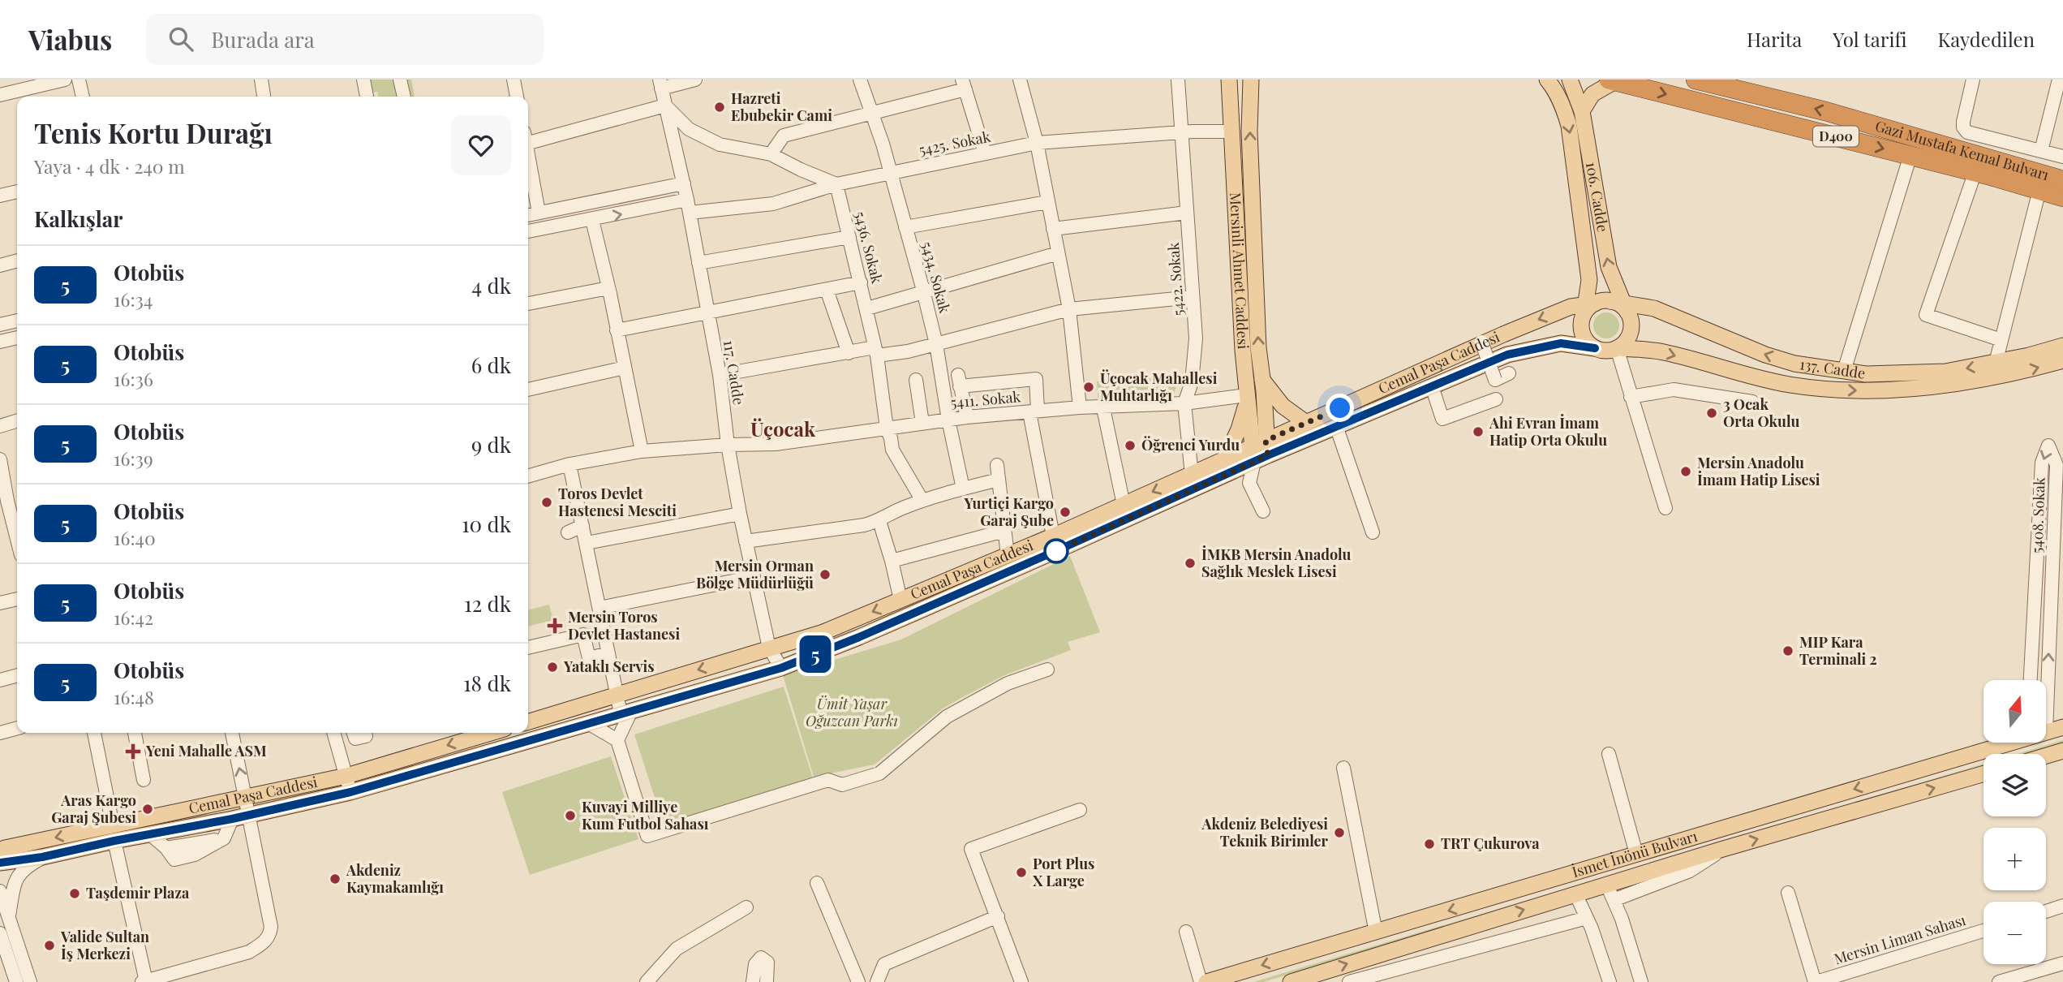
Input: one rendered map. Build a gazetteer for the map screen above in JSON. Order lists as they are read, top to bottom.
{
  "streets": {
    "highway": ["D400", "Gazi Mustafa Kemal Bulvarı"],
    "main road": [
      "106. Cadde",
      "Mersinli Ahmet Caddesi",
      "Cemal Paşa Caddesi",
      "137. Cadde",
      "İsmet İnönü Bulvarı"
    ],
    "street": [
      "5425. Sokak",
      "5436. Sokak",
      "5434. Sokak",
      "5422. Sokak",
      "117. Cadde",
      "5411. Sokak",
      "5408. Sokak",
      "Mersin Liman Sahası"
    ]
  },
  "crossings": [
    ["5425. Sokak", "5436. Sokak"],
    ["5425. Sokak", "Mersinli Ahmet Caddesi"],
    ["5425. Sokak", "5434. Sokak"],
    ["5425. Sokak", "5422. Sokak"],
    ["5425. Sokak", "117. Cadde"],
    ["106. Cadde", "Cemal Paşa Caddesi"],
    ["106. Cadde", "137. Cadde"],
    ["5436. Sokak", "5411. Sokak"],
    ["Mersinli Ahmet Caddesi", "Cemal Paşa Caddesi"],
    ["Mersinli Ahmet Caddesi", "5411. Sokak"],
    ["5434. Sokak", "5411. Sokak"],
    ["5422. Sokak", "Cemal Paşa Caddesi"],
    ["5422. Sokak", "5411. Sokak"],
    ["Cemal Paşa Caddesi", "137. Cadde"],
    ["Cemal Paşa Caddesi", "117. Cadde"],
    ["117. Cadde", "5411. Sokak"],
    ["5408. Sokak", "İsmet İnönü Bulvarı"]
  ],
  "districts": ["Üçocak"],
  "parks": ["Ümit Yaşar Oğuzcan Parkı"],
  "places": {
    "other": [
      "Hazreti Ebubekir Cami",
      "Üçocak Mahallesi Muhtarlığı",
      "3 Ocak Orta Okulu",
      "Ahi Evran İmam Hatip Orta Okulu",
      "Öğrenci Yurdu",
      "Mersin Anadolu İmam Hatip Lisesi",
      "Toros Devlet Hastenesi Mesciti",
      "Yurtiçi Kargo Garaj Şube",
      "İMKB Mersin Anadolu Sağlık Meslek Lisesi",
      "Mersin Orman Bölge Müdürlüğü",
      "MIP Kara Terminali 2",
      "Yataklı Servis",
      "Aras Kargo Garaj Şubesi",
      "Kuvayi Milliye Kum Futbol Sahası",
      "Akdeniz Belediyesi Teknik Birimler",
      "TRT Çukurova",
      "Port Plus X Large",
      "Akdeniz Kaymakamlığı",
      "Taşdemir Plaza",
      "Valide Sultan İş Merkezi"
    ],
    "health": ["Mersin Toros Devlet Hastanesi", "Yeni Mahalle ASM"]
  },
  "lines": ["bus line 5"],
  "north": "top",
  "page": {
    "header": "Viabus",
    "search": "Burada ara",
    "nav": ["Harita", "Yol tarifi", "Kaydedilen"],
    "on_map": "5",
    "heading": [
      ["Tenis Kortu Durağı", "Yaya · 4 dk · 240 m"],
      "Kalkışlar"
    ],
    "list": [
      {
        "mark": "5",
        "name": "Otobüs",
        "note": "16:34",
        "value": "4 dk"
      },
      {
        "mark": "5",
        "name": "Otobüs",
        "note": "16:36",
        "value": "6 dk"
      },
      {
        "mark": "5",
        "name": "Otobüs",
        "note": "16:39",
        "value": "9 dk"
      },
      {
        "mark": "5",
        "name": "Otobüs",
        "note": "16:40",
        "value": "10 dk"
      },
      {
        "mark": "5",
        "name": "Otobüs",
        "note": "16:42",
        "value": "12 dk"
      },
      {
        "mark": "5",
        "name": "Otobüs",
        "note": "16:48",
        "value": "18 dk"
      }
    ],
    "map_buttons": ["+", "−"]
  }
}
